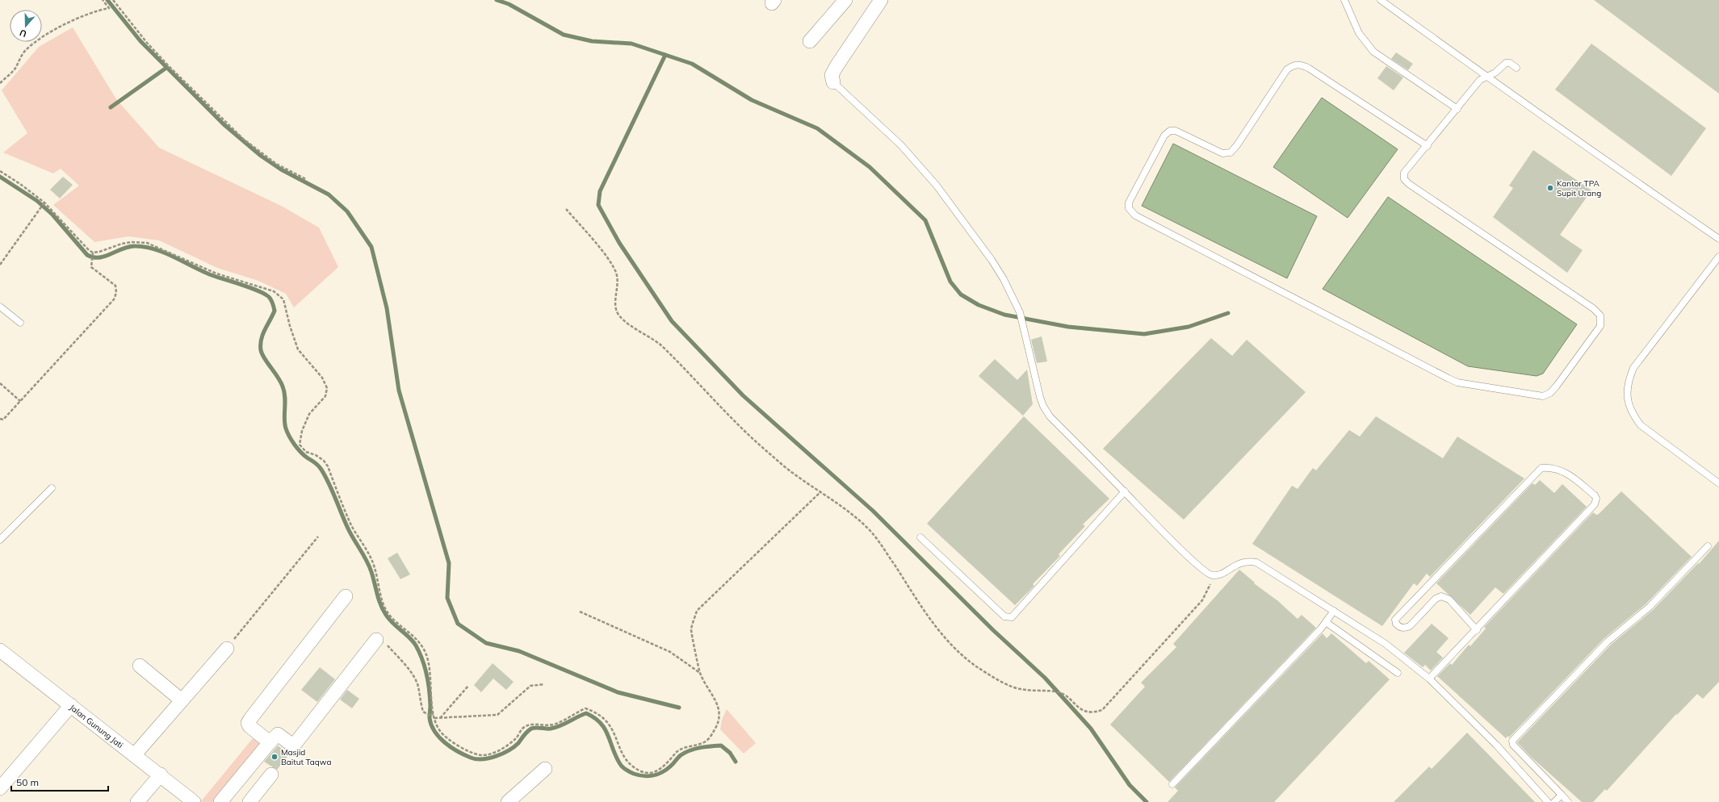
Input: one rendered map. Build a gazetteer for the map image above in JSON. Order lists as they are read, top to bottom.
{
  "streets": {
    "street": ["Jalan Gunung Jati"]
  },
  "places": ["Kantor TPA Supit Urang", "Masjid Baitut Taqwa"],
  "scale_bar": "50 m",
  "north": "bottom"
}
